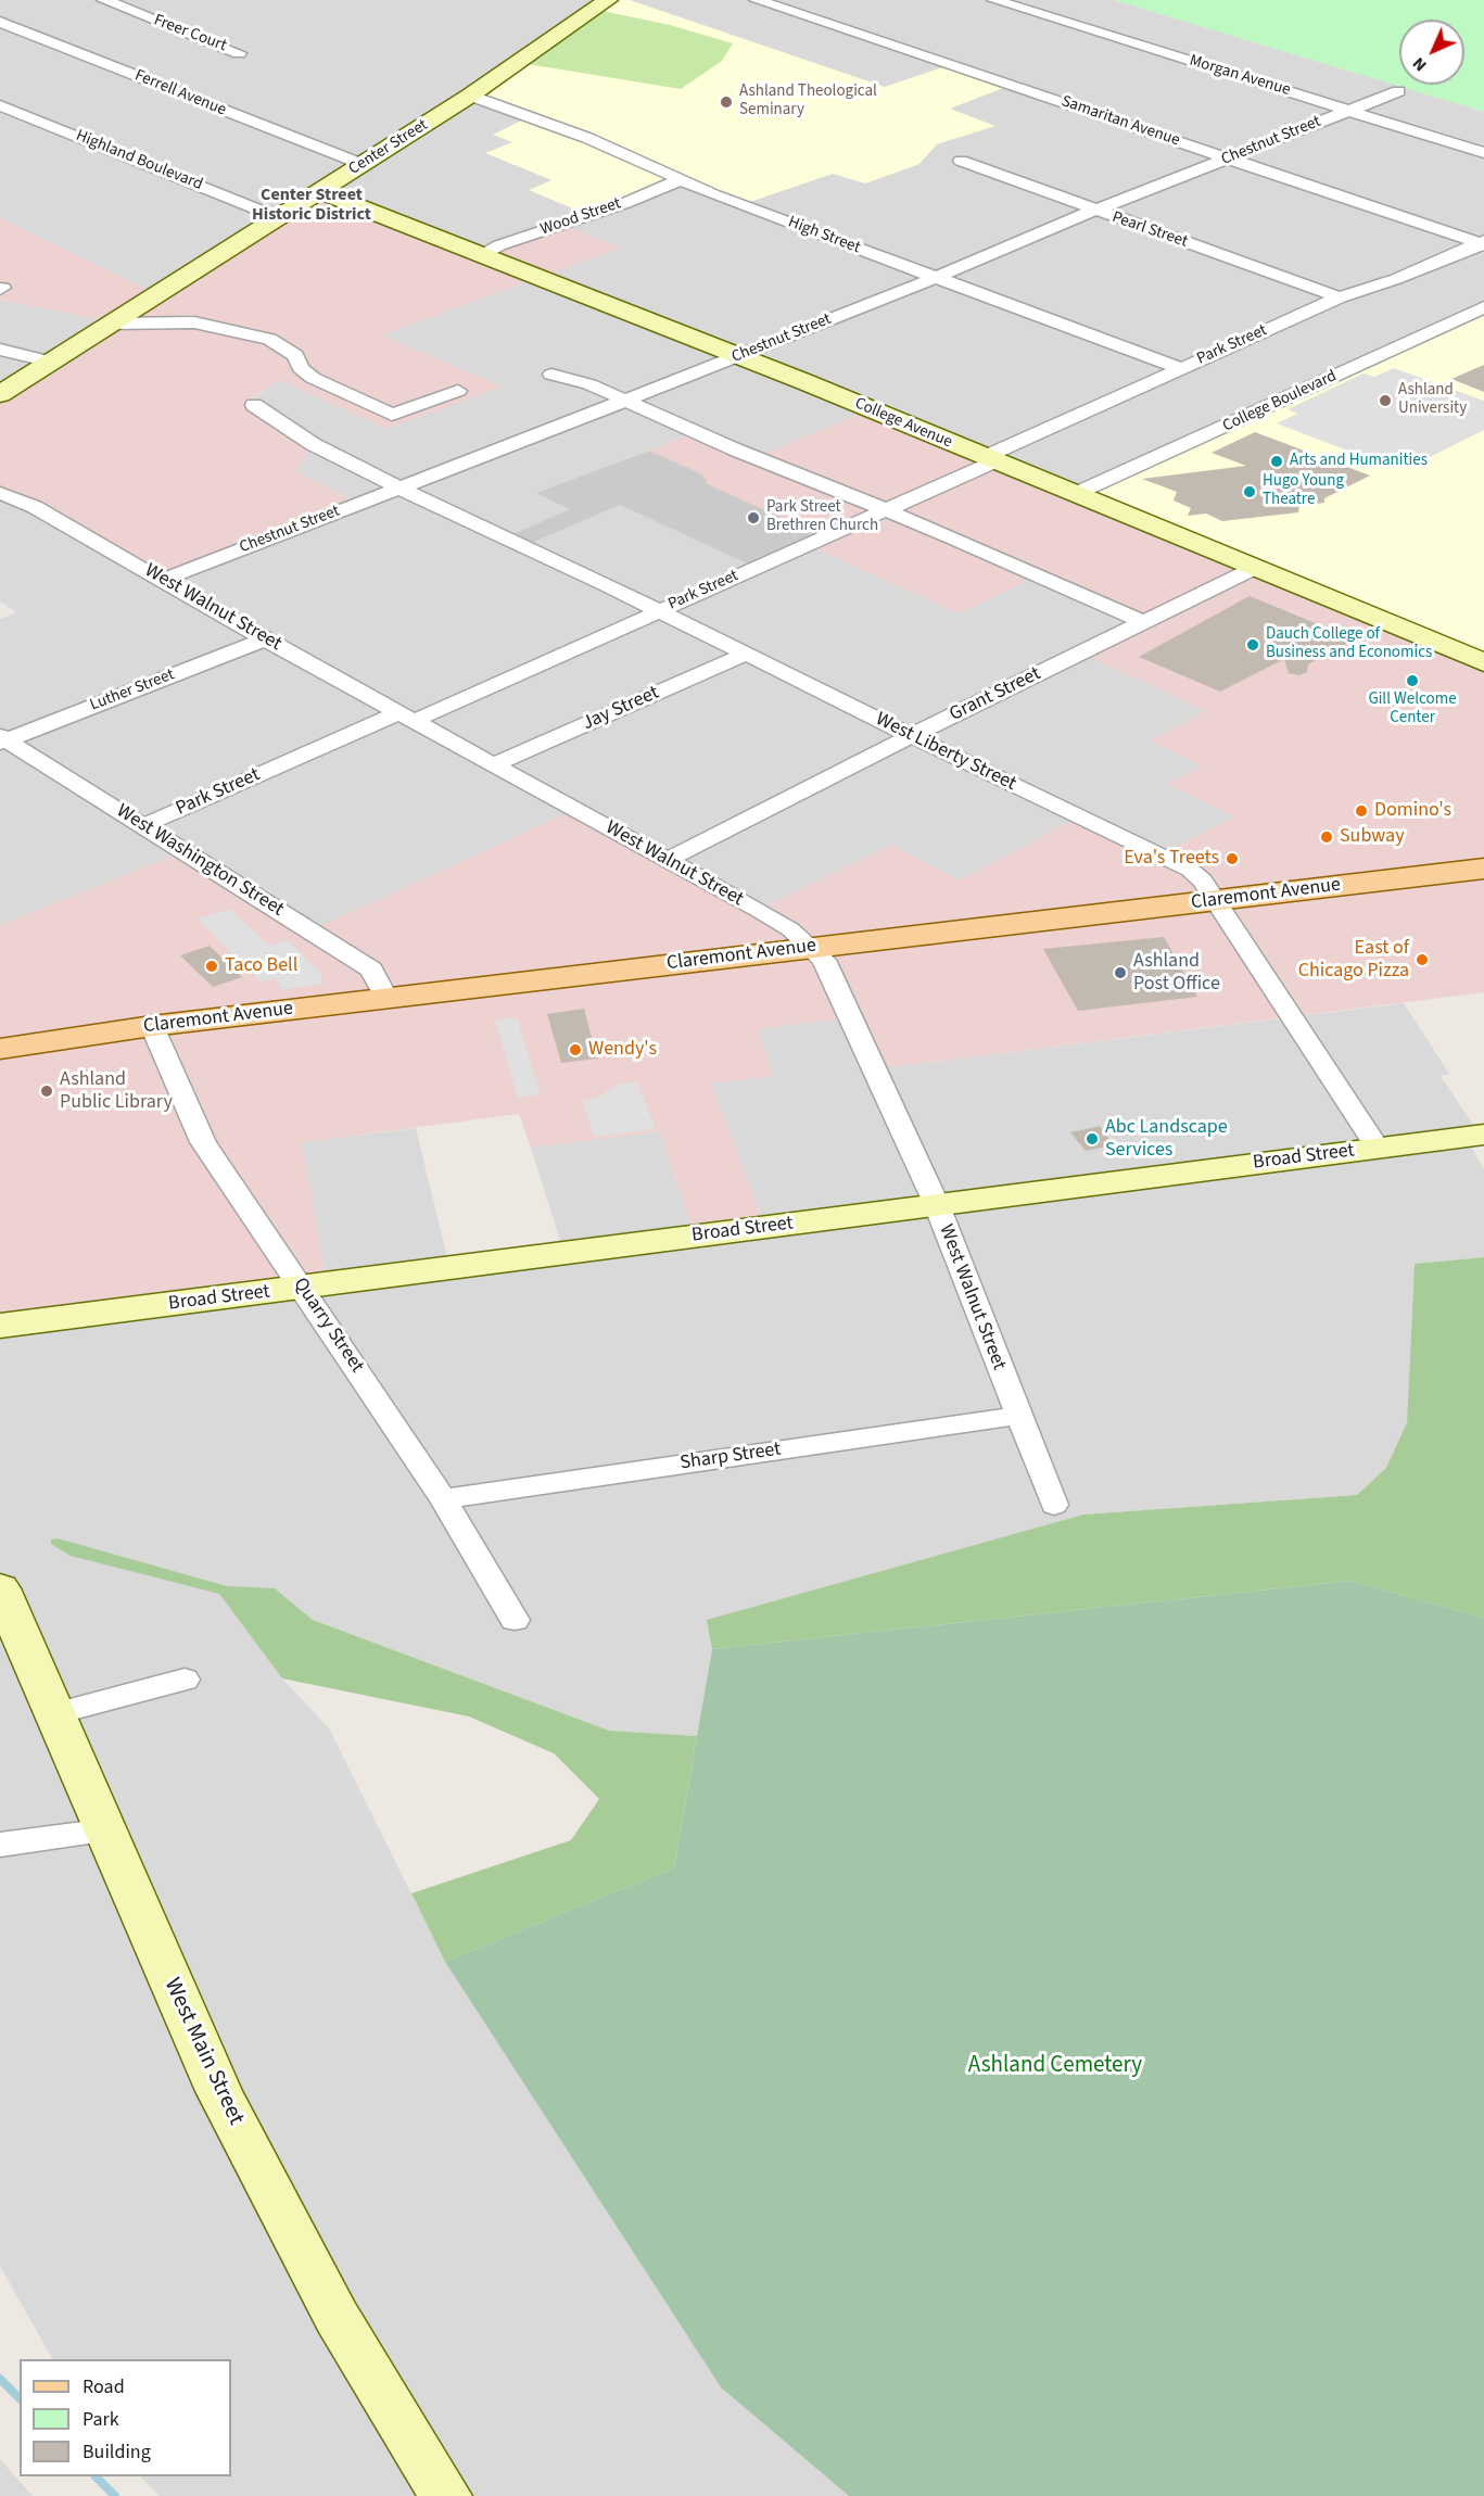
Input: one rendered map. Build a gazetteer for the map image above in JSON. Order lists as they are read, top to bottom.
{
  "streets": {
    "main road": ["Claremont Avenue"],
    "street": [
      "Freer Court",
      "Morgan Avenue",
      "Ferrell Avenue",
      "Samaritan Avenue",
      "Chestnut Street",
      "Center Street",
      "Highland Boulevard",
      "Wood Street",
      "Pearl Street",
      "High Street",
      "Park Street",
      "College Boulevard",
      "College Avenue",
      "West Walnut Street",
      "Luther Street",
      "Grant Street",
      "Jay Street",
      "West Liberty Street",
      "West Washington Street",
      "Broad Street",
      "Quarry Street",
      "Sharp Street",
      "West Main Street"
    ]
  },
  "crossings": [
    ["Morgan Avenue", "Chestnut Street"],
    ["Ferrell Avenue", "Center Street"],
    ["Samaritan Avenue", "Chestnut Street"],
    ["Samaritan Avenue", "Park Street"],
    ["Chestnut Street", "Pearl Street"],
    ["Chestnut Street", "High Street"],
    ["Chestnut Street", "College Avenue"],
    ["Chestnut Street", "West Walnut Street"],
    ["Chestnut Street", "West Liberty Street"],
    ["Center Street", "Highland Boulevard"],
    ["Center Street", "High Street"],
    ["Center Street", "College Avenue"],
    ["Wood Street", "High Street"],
    ["Wood Street", "College Avenue"],
    ["Pearl Street", "Park Street"],
    ["High Street", "Park Street"],
    ["Park Street", "College Avenue"],
    ["Park Street", "West Walnut Street"],
    ["Park Street", "West Liberty Street"],
    ["Park Street", "West Washington Street"],
    ["College Boulevard", "College Avenue"],
    ["College Avenue", "Grant Street"],
    ["West Walnut Street", "Luther Street"],
    ["West Walnut Street", "Grant Street"],
    ["West Walnut Street", "Jay Street"],
    ["West Walnut Street", "Claremont Avenue"],
    ["West Walnut Street", "Broad Street"],
    ["West Walnut Street", "Sharp Street"],
    ["Luther Street", "West Washington Street"],
    ["Grant Street", "West Liberty Street"],
    ["Jay Street", "West Liberty Street"],
    ["West Liberty Street", "Claremont Avenue"],
    ["West Liberty Street", "Broad Street"],
    ["West Washington Street", "Claremont Avenue"],
    ["Claremont Avenue", "Quarry Street"],
    ["Broad Street", "Quarry Street"],
    ["Quarry Street", "Sharp Street"]
  ],
  "districts": ["Center Street Historic District"],
  "parks": ["Ashland Cemetery"],
  "places": [
    "Ashland Theological Seminary",
    "Ashland University",
    "Arts and Humanities",
    "Hugo Young Theatre",
    "Park Street Brethren Church",
    "Dauch College of Business and Economics",
    "Gill Welcome Center",
    "Domino's",
    "Subway",
    "Eva's Treets",
    "East of Chicago Pizza",
    "Taco Bell",
    "Ashland Post Office",
    "Wendy's",
    "Ashland Public Library",
    "Abc Landscape Services"
  ],
  "legend": ["Road", "Park", "Building"],
  "north": "bottom left"
}
